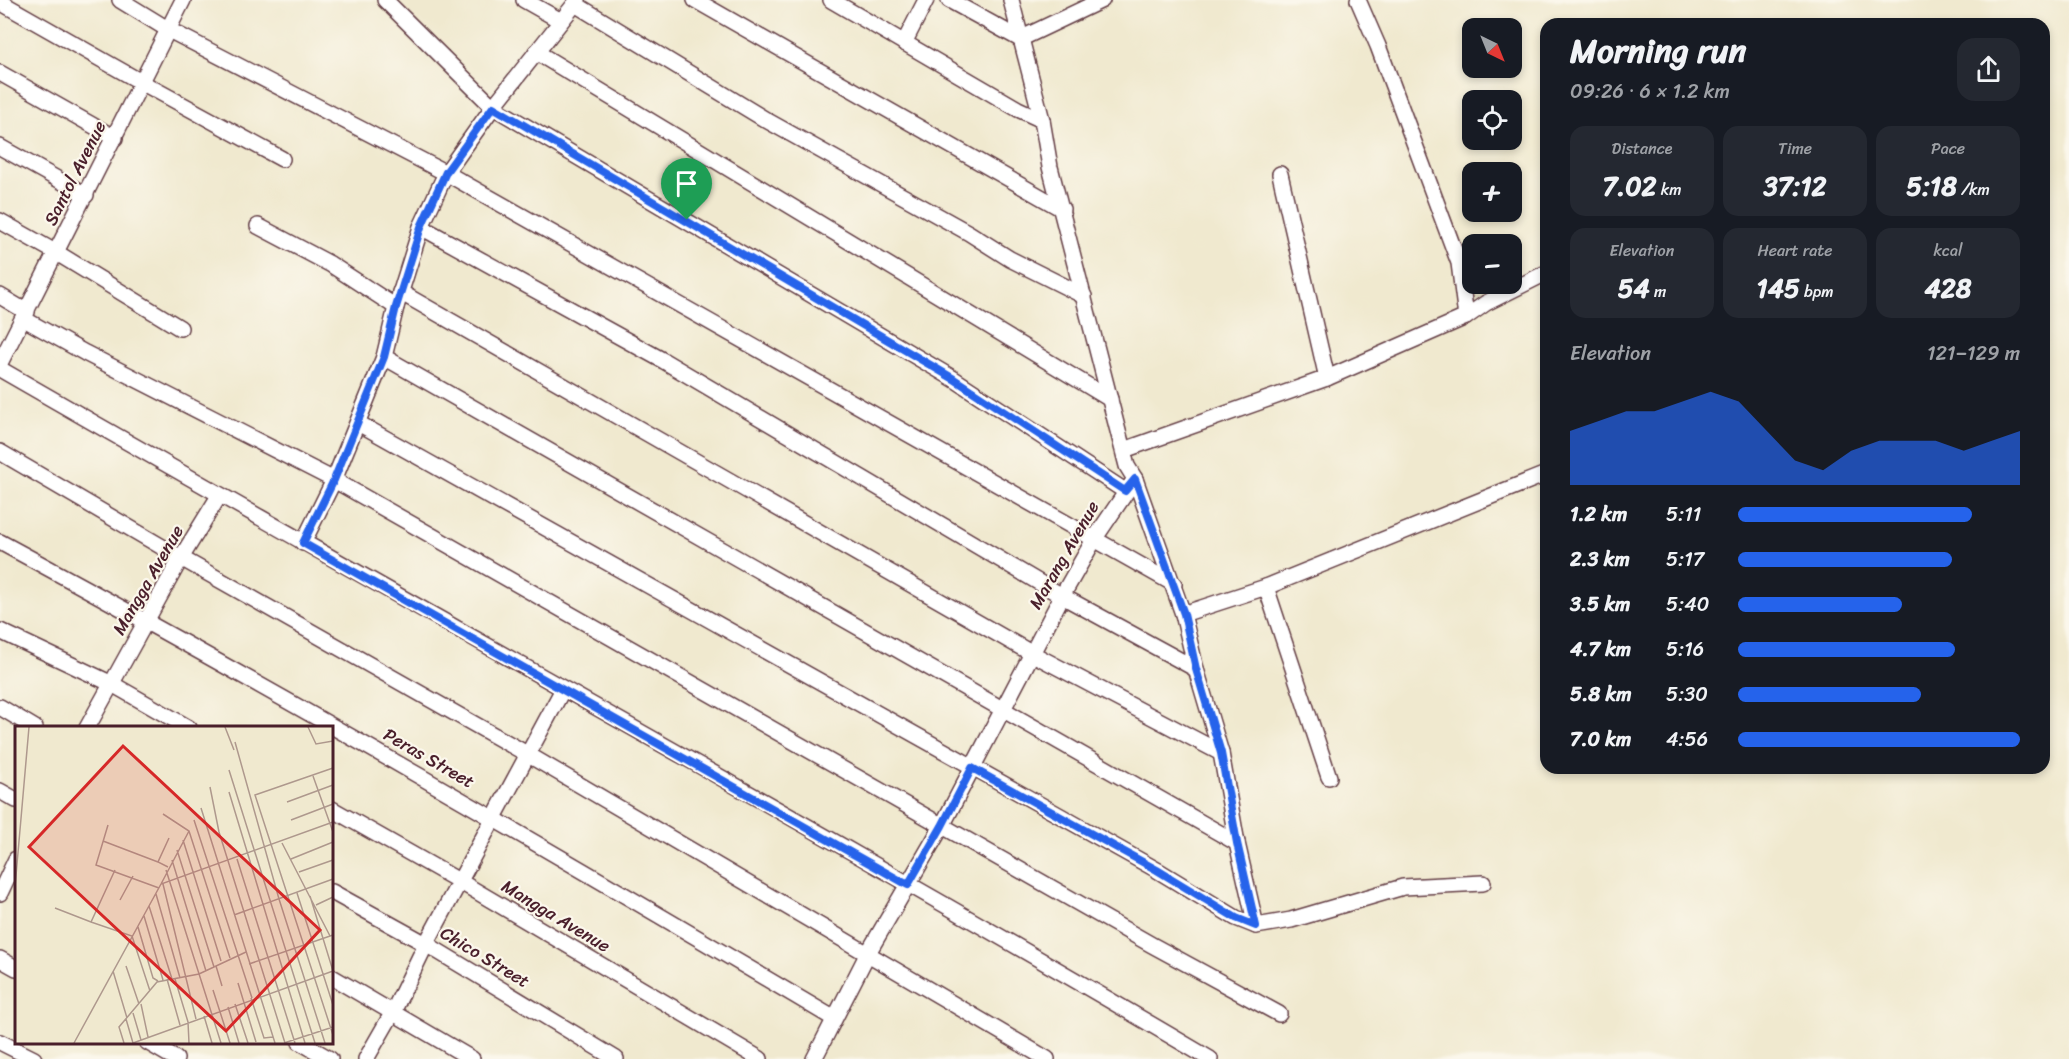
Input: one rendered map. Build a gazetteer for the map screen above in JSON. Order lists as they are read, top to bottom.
{
  "streets": {
    "street": [
      "Santol Avenue",
      "Marang Avenue",
      "Mangga Avenue",
      "Peras Street",
      "Chico Street"
    ]
  },
  "crossings": [
    ["Marang Avenue", "Peras Street"],
    ["Mangga Avenue", "Peras Street"]
  ],
  "north": "bottom right",
  "page": {
    "map_buttons": ["+", "−"],
    "heading": ["Morning run", "09:26 · 6 × 1.2 km"],
    "stats": [
      ["Distance", "7.02 km"],
      ["Time", "37:12"],
      ["Pace", "5:18 /km"],
      ["Elevation", "54 m"],
      ["Heart rate", "145 bpm"],
      ["kcal", "428"]
    ],
    "chart": ["Elevation", "121–129 m"],
    "list": [
      {
        "name": "1.2 km",
        "note": "5:11"
      },
      {
        "name": "2.3 km",
        "note": "5:17"
      },
      {
        "name": "3.5 km",
        "note": "5:40"
      },
      {
        "name": "4.7 km",
        "note": "5:16"
      },
      {
        "name": "5.8 km",
        "note": "5:30"
      },
      {
        "name": "7.0 km",
        "note": "4:56"
      }
    ]
  }
}
